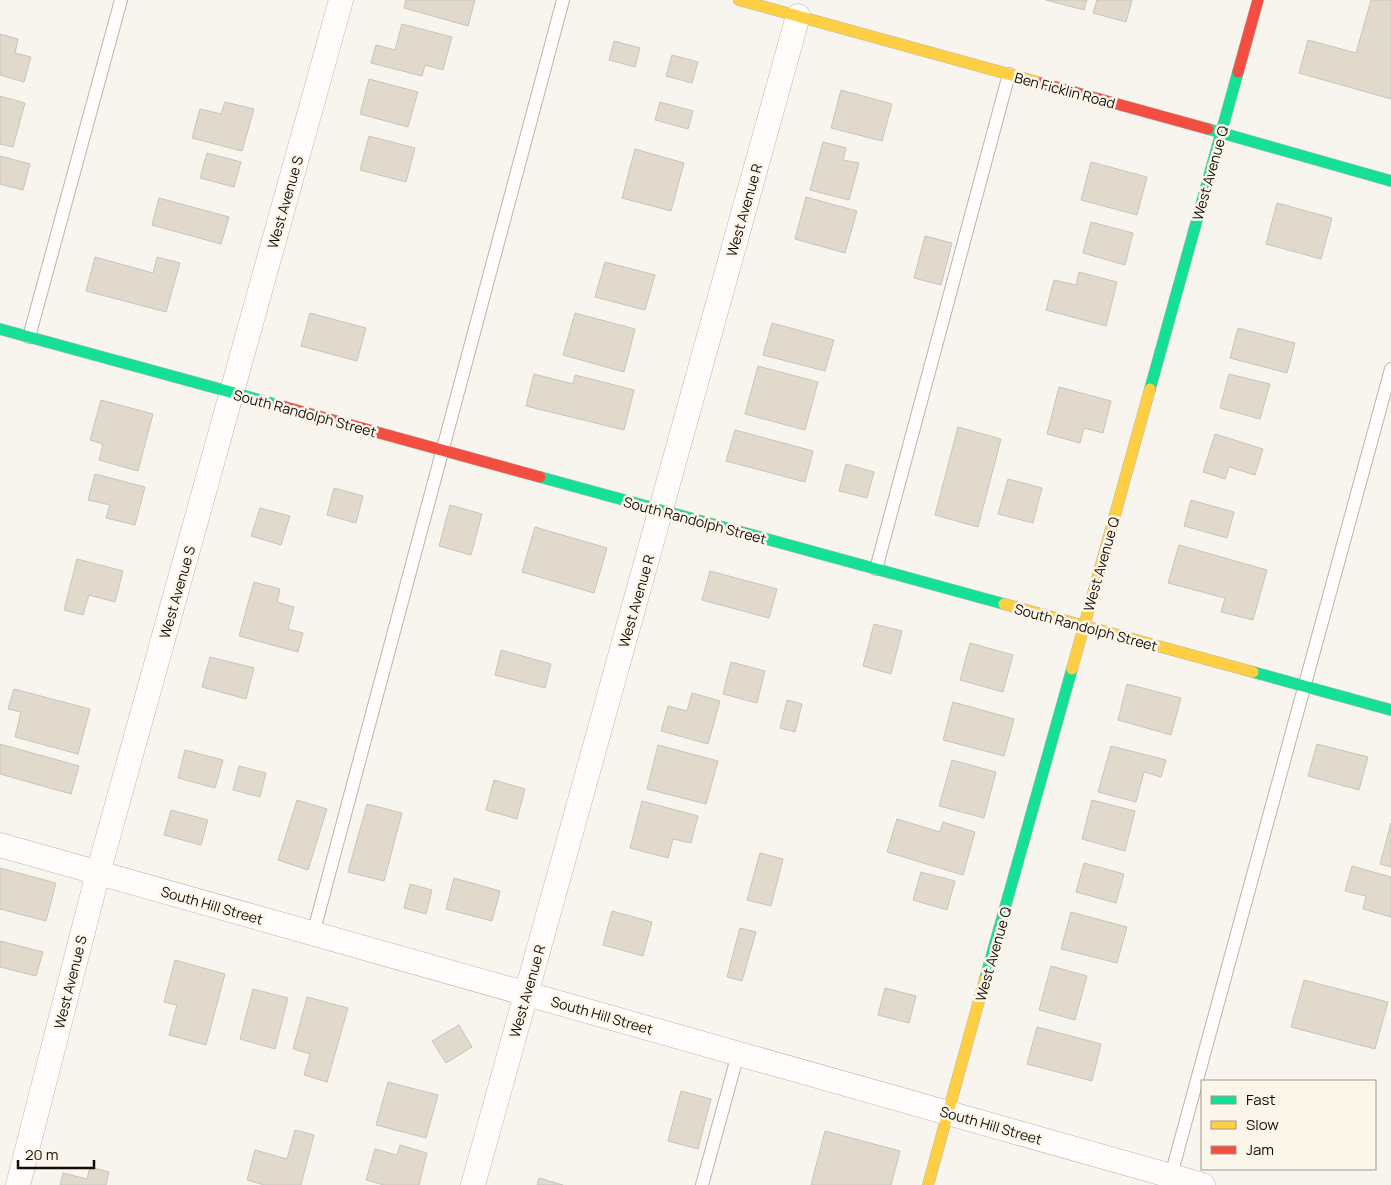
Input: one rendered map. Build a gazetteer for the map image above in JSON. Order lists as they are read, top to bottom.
{
  "streets": {
    "street": [
      "Ben Ficklin Road",
      "West Avenue Q",
      "West Avenue S",
      "West Avenue R",
      "South Randolph Street",
      "South Hill Street"
    ]
  },
  "crossings": [
    ["Ben Ficklin Road", "West Avenue Q"],
    ["Ben Ficklin Road", "West Avenue R"],
    ["West Avenue Q", "South Randolph Street"],
    ["West Avenue Q", "South Hill Street"],
    ["West Avenue S", "South Randolph Street"],
    ["West Avenue S", "South Hill Street"],
    ["West Avenue R", "South Randolph Street"],
    ["West Avenue R", "South Hill Street"]
  ],
  "legend": ["Fast", "Slow", "Jam"],
  "scale_bar": "20 m"
}
